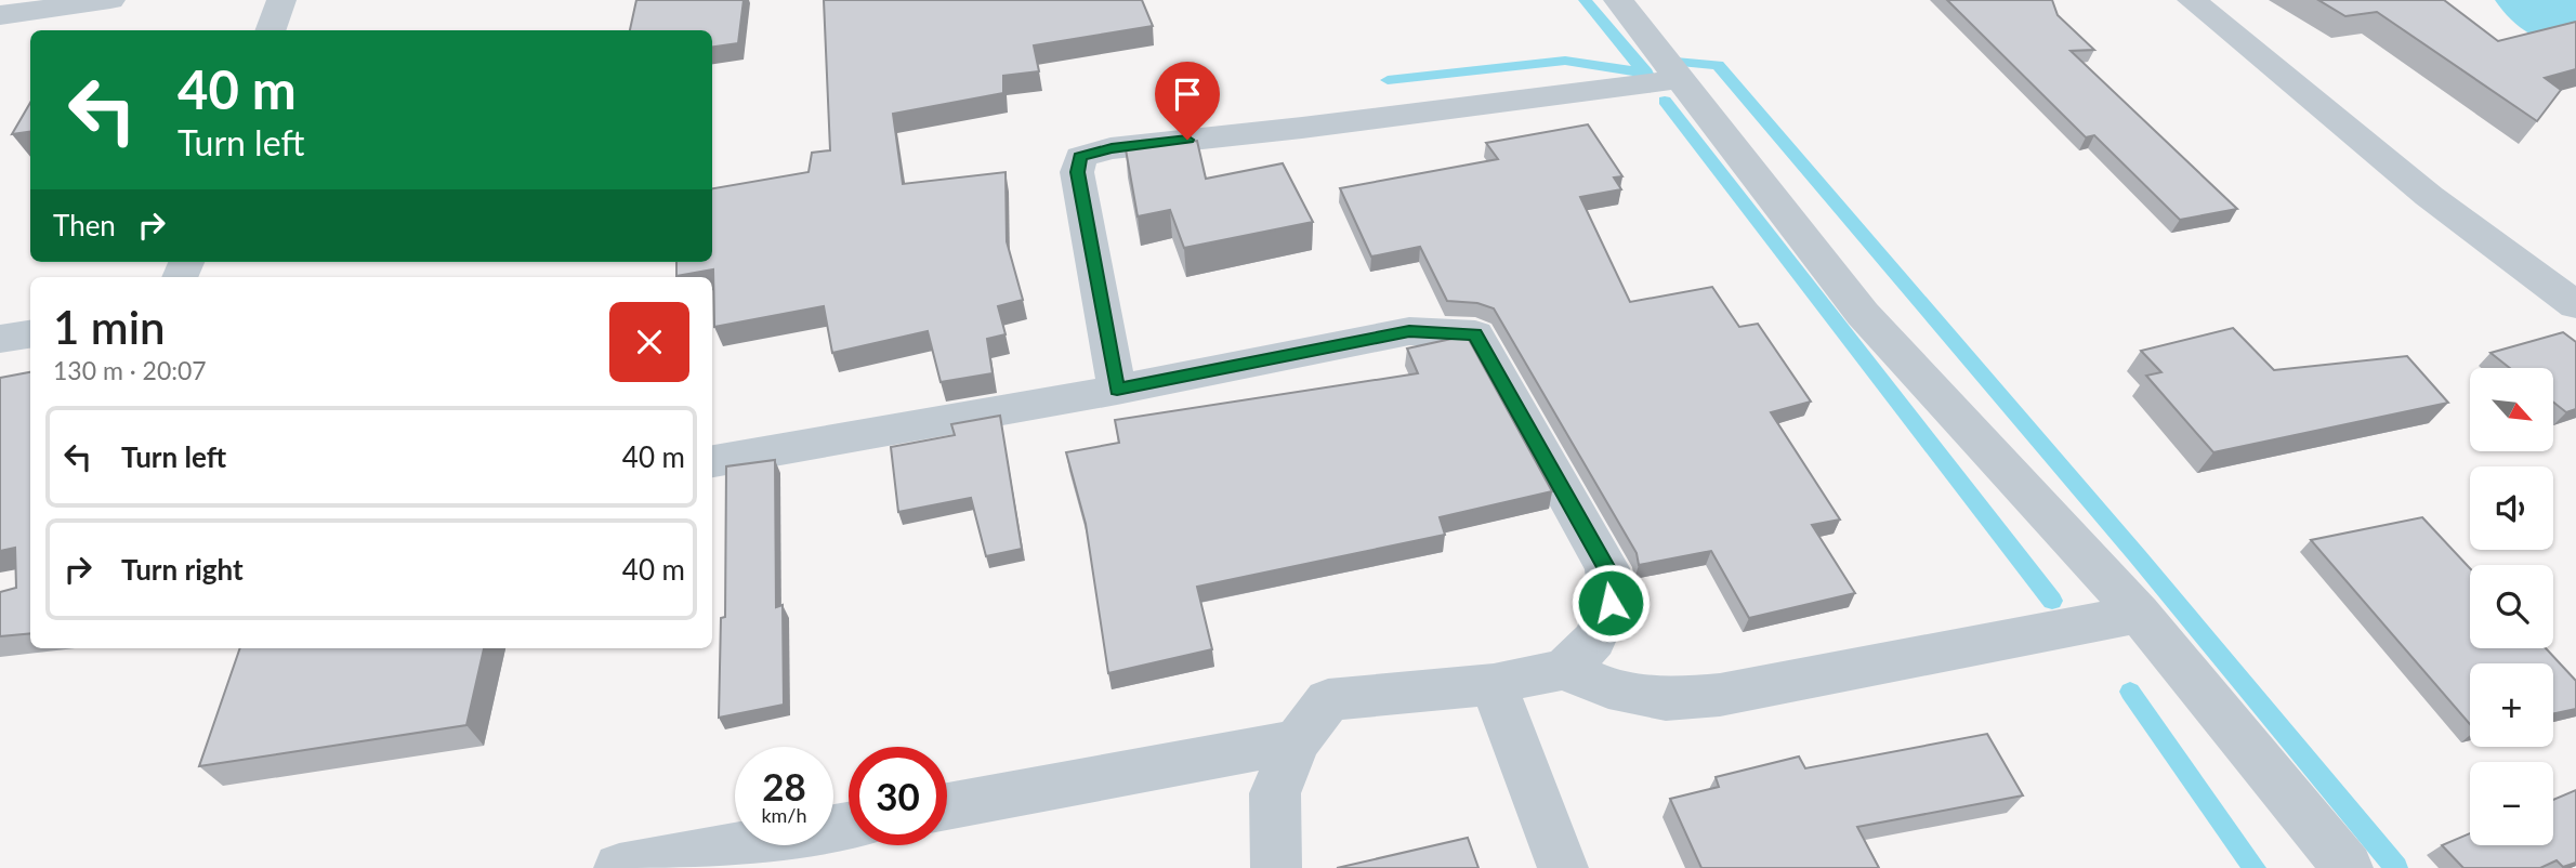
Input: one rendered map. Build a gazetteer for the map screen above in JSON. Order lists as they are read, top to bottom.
{
  "north": "bottom right",
  "page": {
    "turn": ["40 m", "Turn left"],
    "then": "Then",
    "heading": ["1 min", "130 m · 20:07"],
    "map_buttons": ["+", "−"],
    "list": [
      {
        "name": "Turn left",
        "value": "40 m"
      },
      {
        "name": "Turn right",
        "value": "40 m"
      }
    ],
    "speed": "28 km/h",
    "limit": "30"
  }
}
